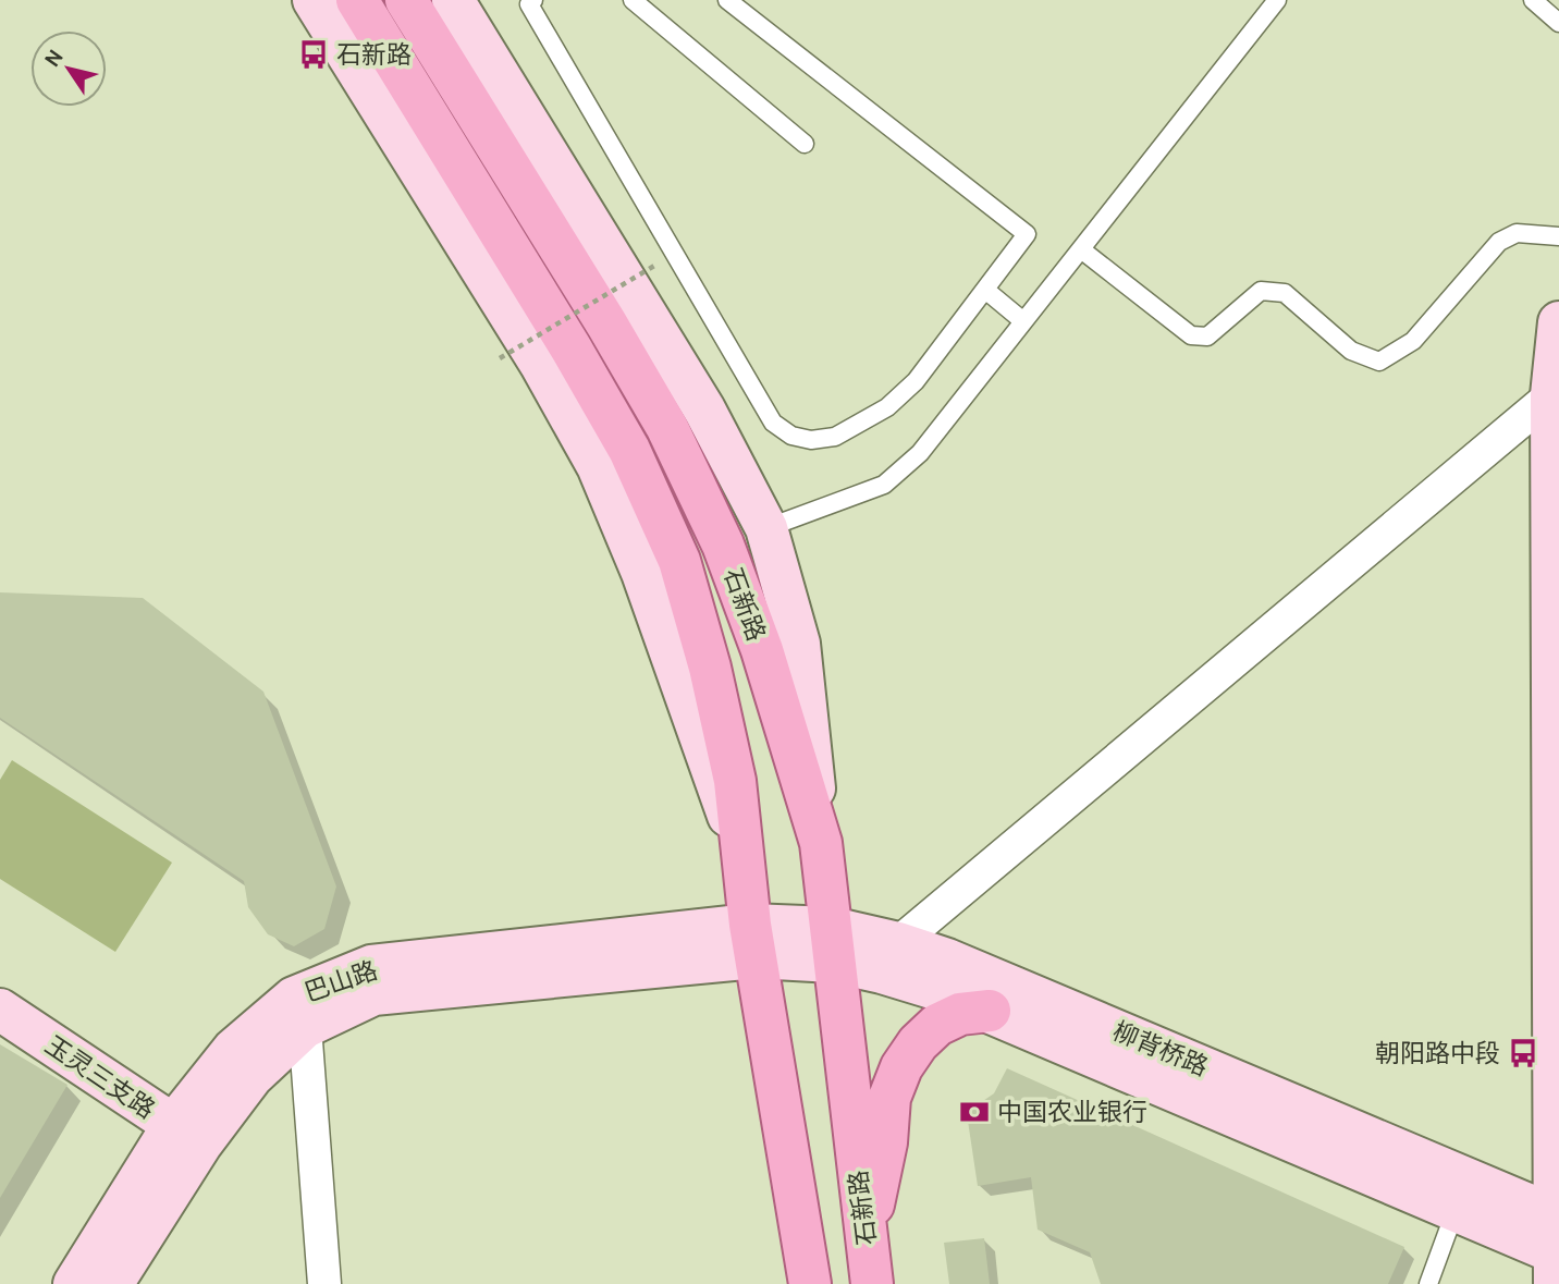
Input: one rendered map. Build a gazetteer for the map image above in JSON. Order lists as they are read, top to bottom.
{
  "streets": {
    "main road": ["石新路"],
    "street": ["巴山路", "柳背桥路", "玉灵三支路"]
  },
  "crossings": [
    ["石新路", "巴山路"],
    ["石新路", "柳背桥路"],
    ["巴山路", "柳背桥路"],
    ["巴山路", "玉灵三支路"]
  ],
  "places": {
    "bus stop": ["石新路", "朝阳路中段"],
    "bank": ["中国农业银行"]
  },
  "north": "top left"
}
